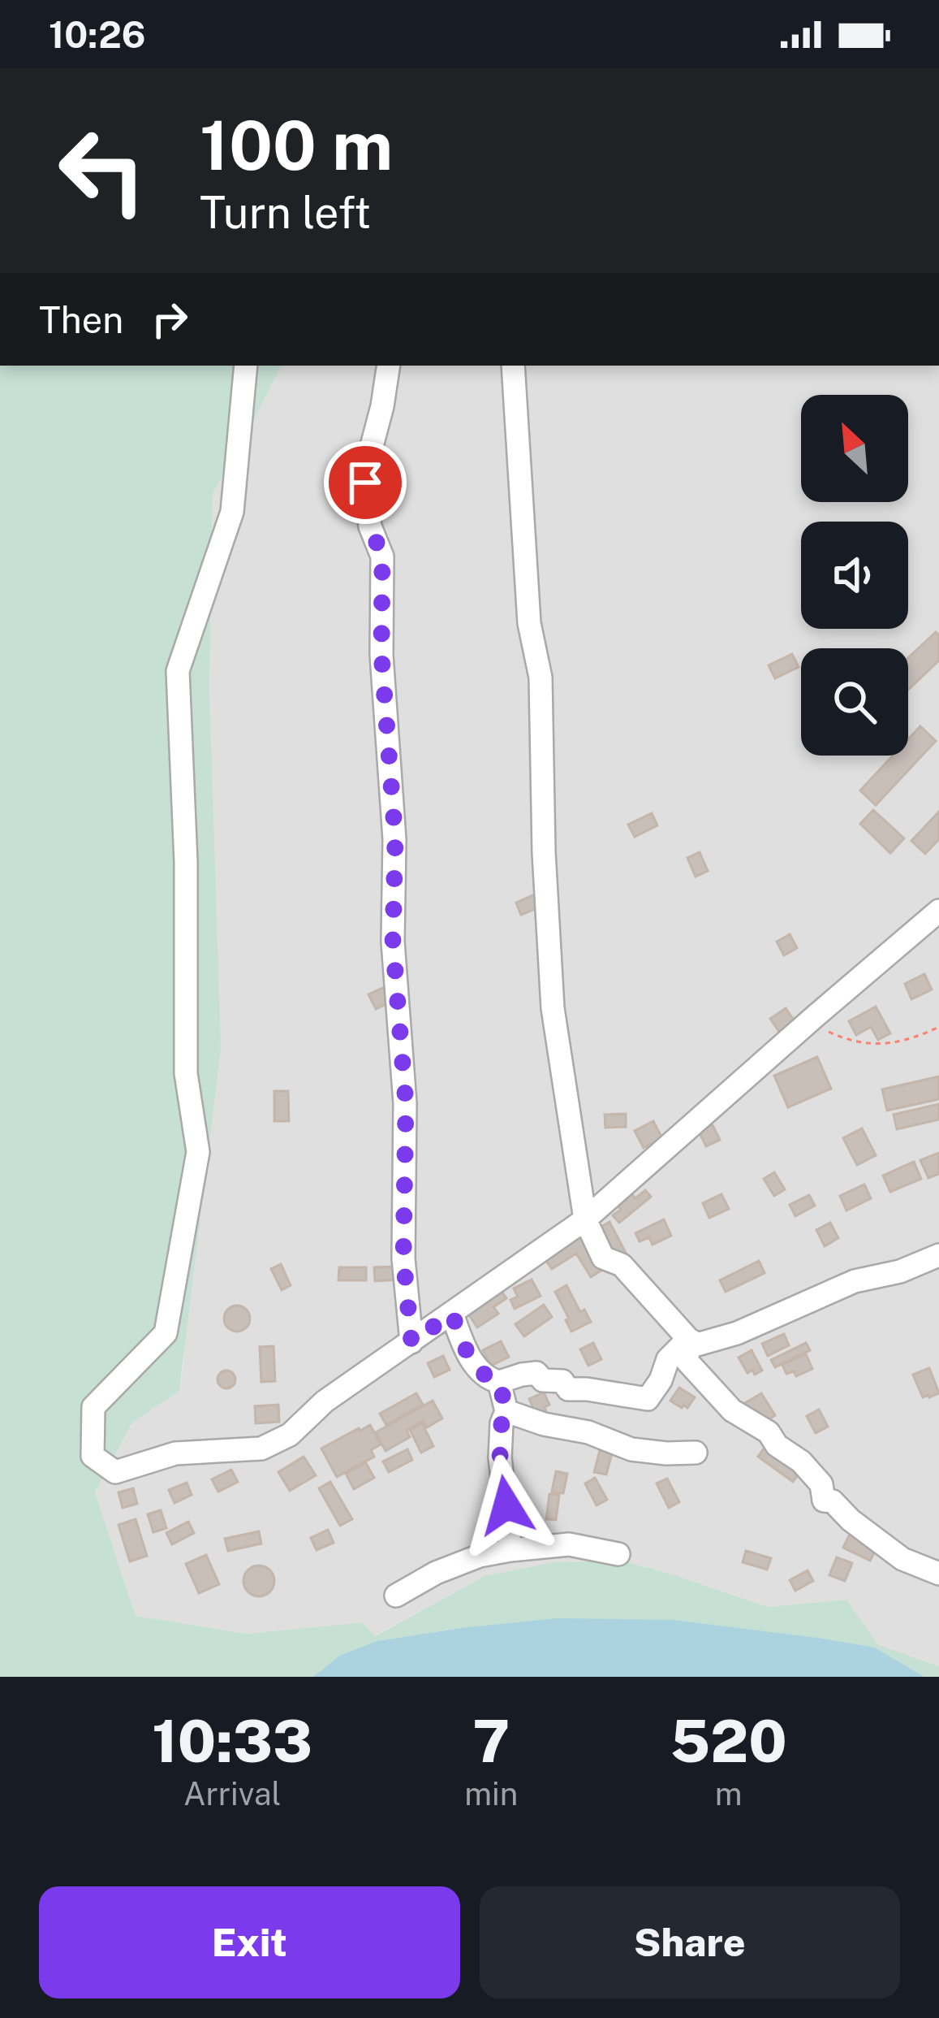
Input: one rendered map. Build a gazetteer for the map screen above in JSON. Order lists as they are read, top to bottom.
{
  "north": "top left",
  "page": {
    "status": "10:26",
    "turn": ["100 m", "Turn left"],
    "then": "Then",
    "eta": [
      "10:33",
      "Arrival",
      "7",
      "min",
      "520",
      "m"
    ],
    "buttons": ["Exit", "Share"]
  }
}
